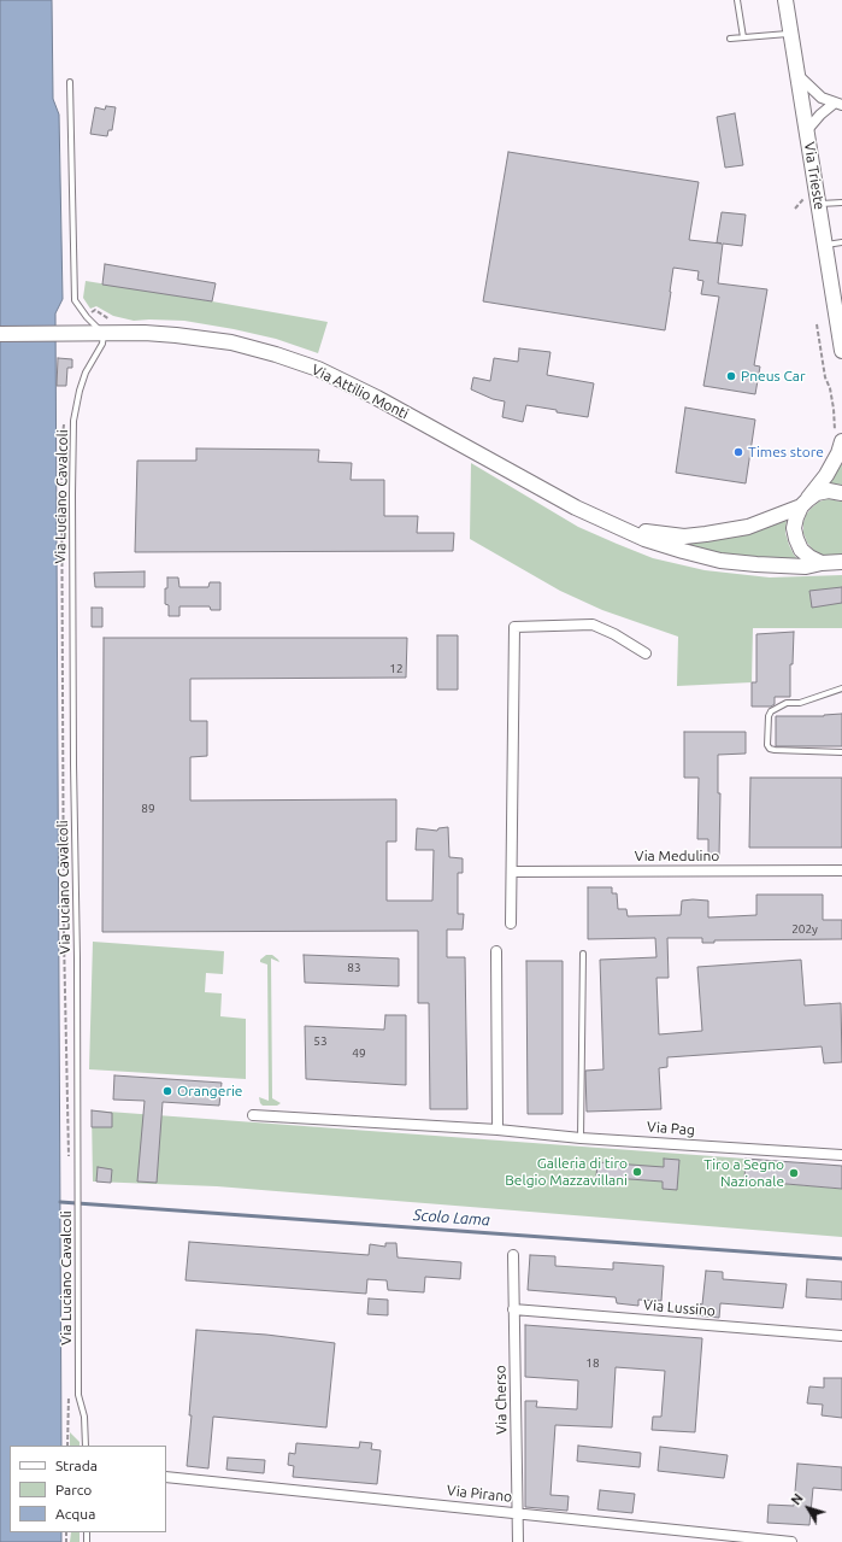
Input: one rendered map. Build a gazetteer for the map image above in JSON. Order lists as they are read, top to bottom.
{
  "streets": {
    "main road": ["Via Trieste", "Via Attilio Monti"],
    "street": [
      "Via Medulino",
      "Via Pag",
      "Via Lussino",
      "Via Cherso",
      "Via Pirano"
    ],
    "lane": ["Via Luciano Cavalcoli"]
  },
  "crossings": [
    ["Via Attilio Monti", "Via Luciano Cavalcoli"],
    ["Via Lussino", "Via Cherso"],
    ["Via Cherso", "Via Pirano"]
  ],
  "water": ["Scolo Lama"],
  "places": [
    "Pneus Car",
    "Times store",
    "Orangerie",
    "Galleria di tiro Belgio Mazzavillani",
    "Tiro a Segno Nazionale"
  ],
  "house_numbers": [
    "12",
    "89",
    "202y",
    "83",
    "53",
    "49",
    "18"
  ],
  "legend": ["Strada", "Parco", "Acqua"],
  "north": "top left"
}
